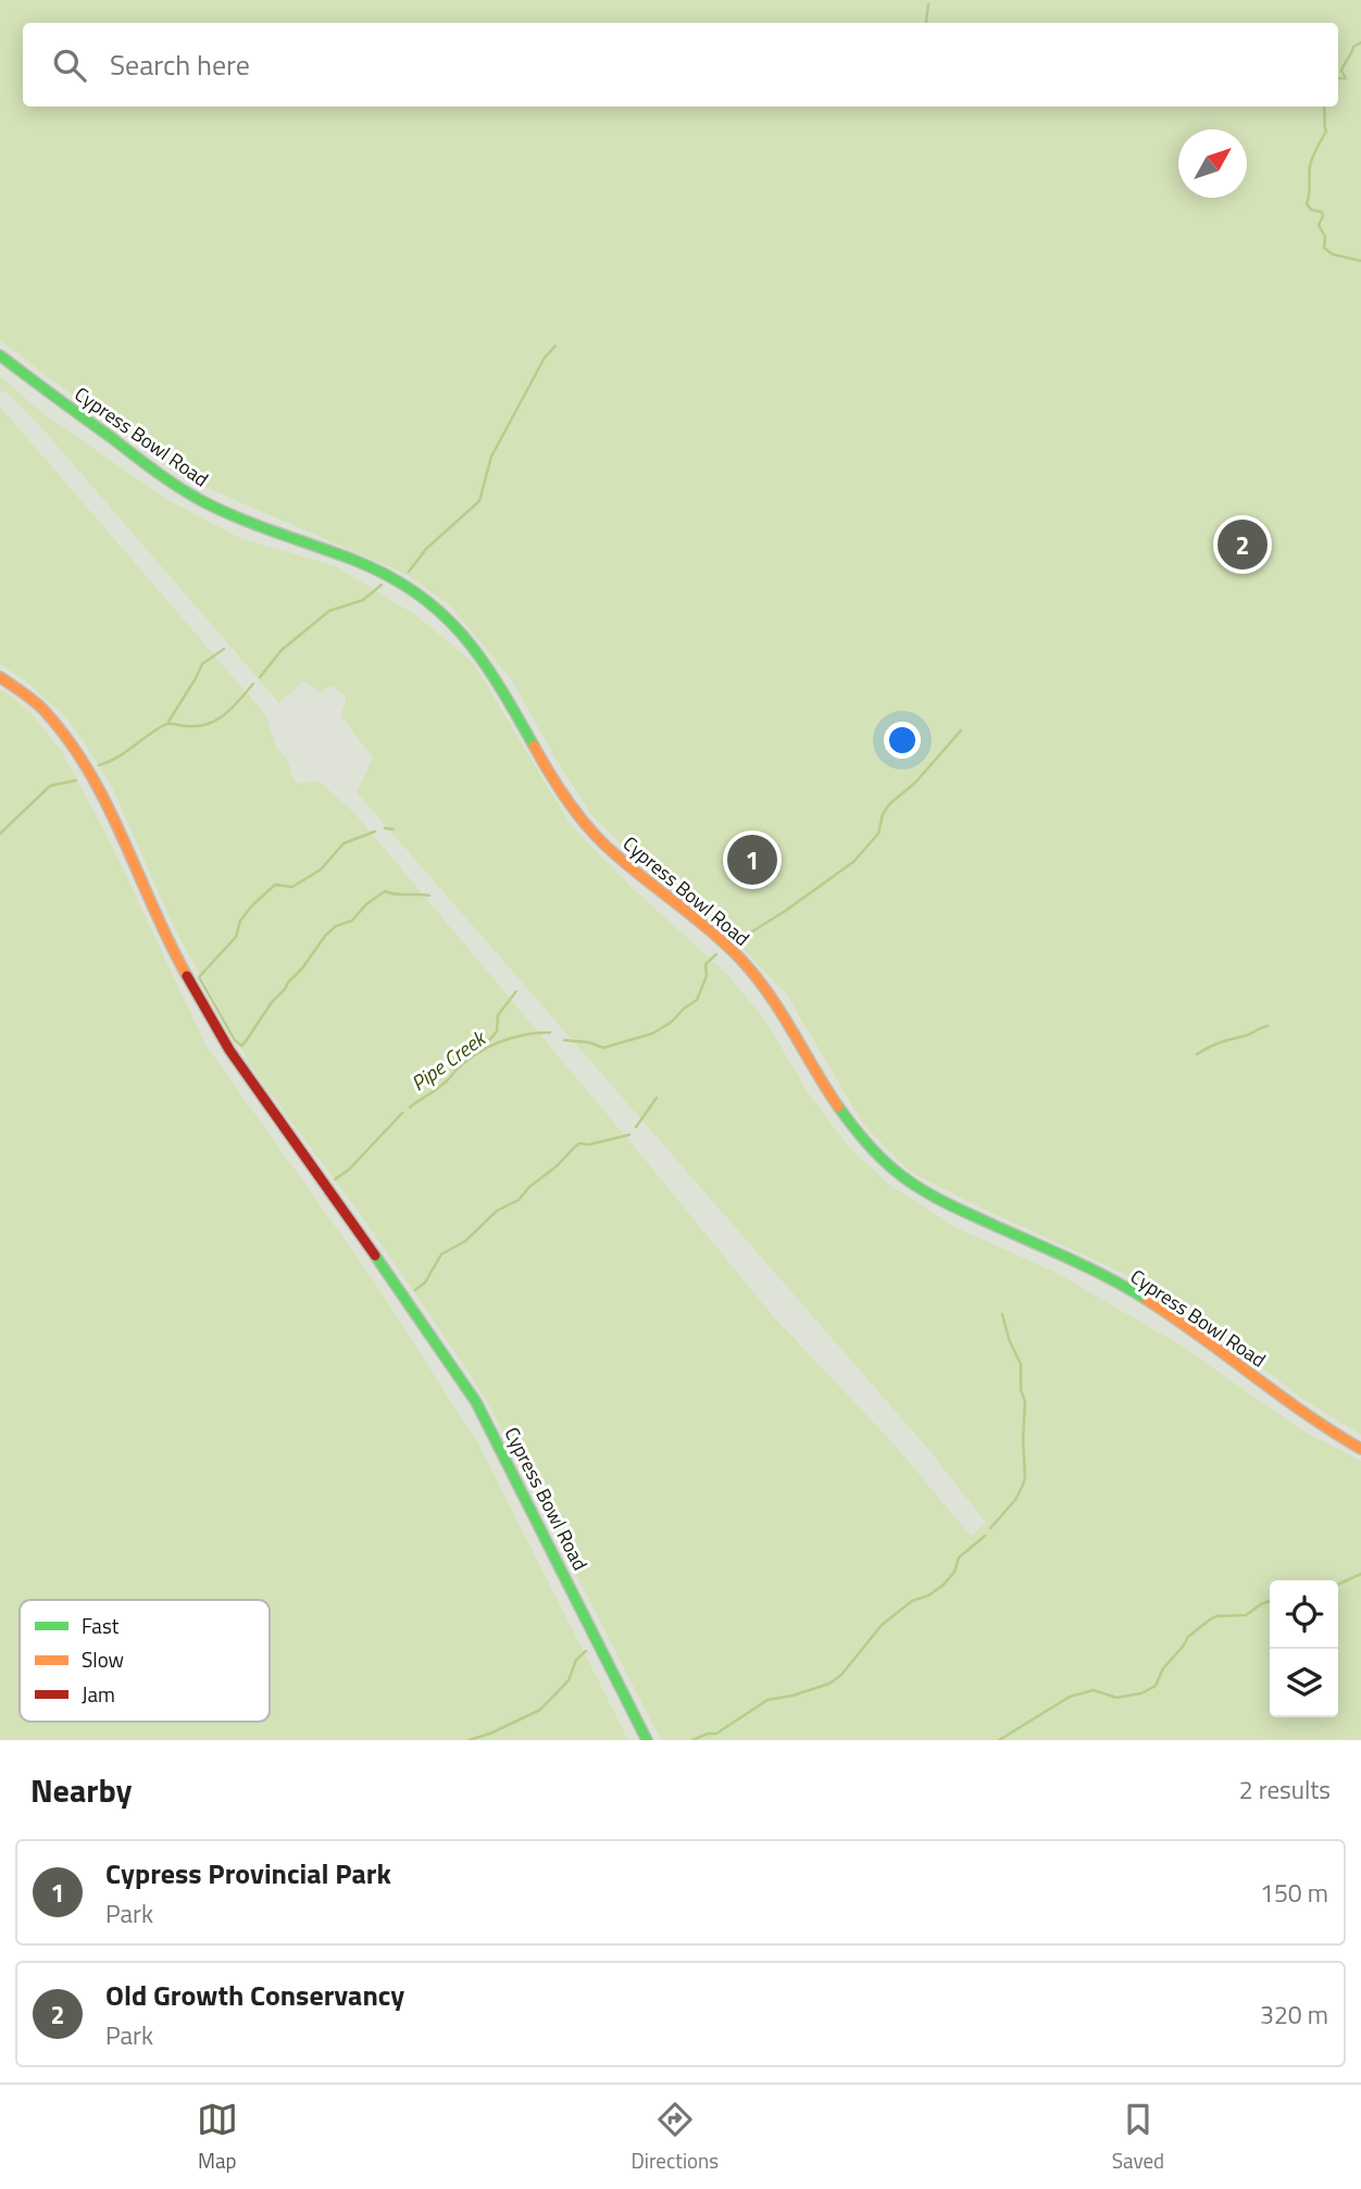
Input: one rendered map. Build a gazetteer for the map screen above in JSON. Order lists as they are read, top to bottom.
{
  "streets": {
    "street": ["Cypress Bowl Road"]
  },
  "water": ["Pipe Creek"],
  "legend": ["Fast", "Slow", "Jam"],
  "north": "top right",
  "page": {
    "search": "Search here",
    "pins": ["2", "1"],
    "heading": ["Nearby", "2 results"],
    "list": [
      {
        "mark": "1",
        "name": "Cypress Provincial Park",
        "note": "Park",
        "value": "150 m"
      },
      {
        "mark": "2",
        "name": "Old Growth Conservancy",
        "note": "Park",
        "value": "320 m"
      }
    ],
    "nav": ["Map", "Directions", "Saved"]
  }
}
